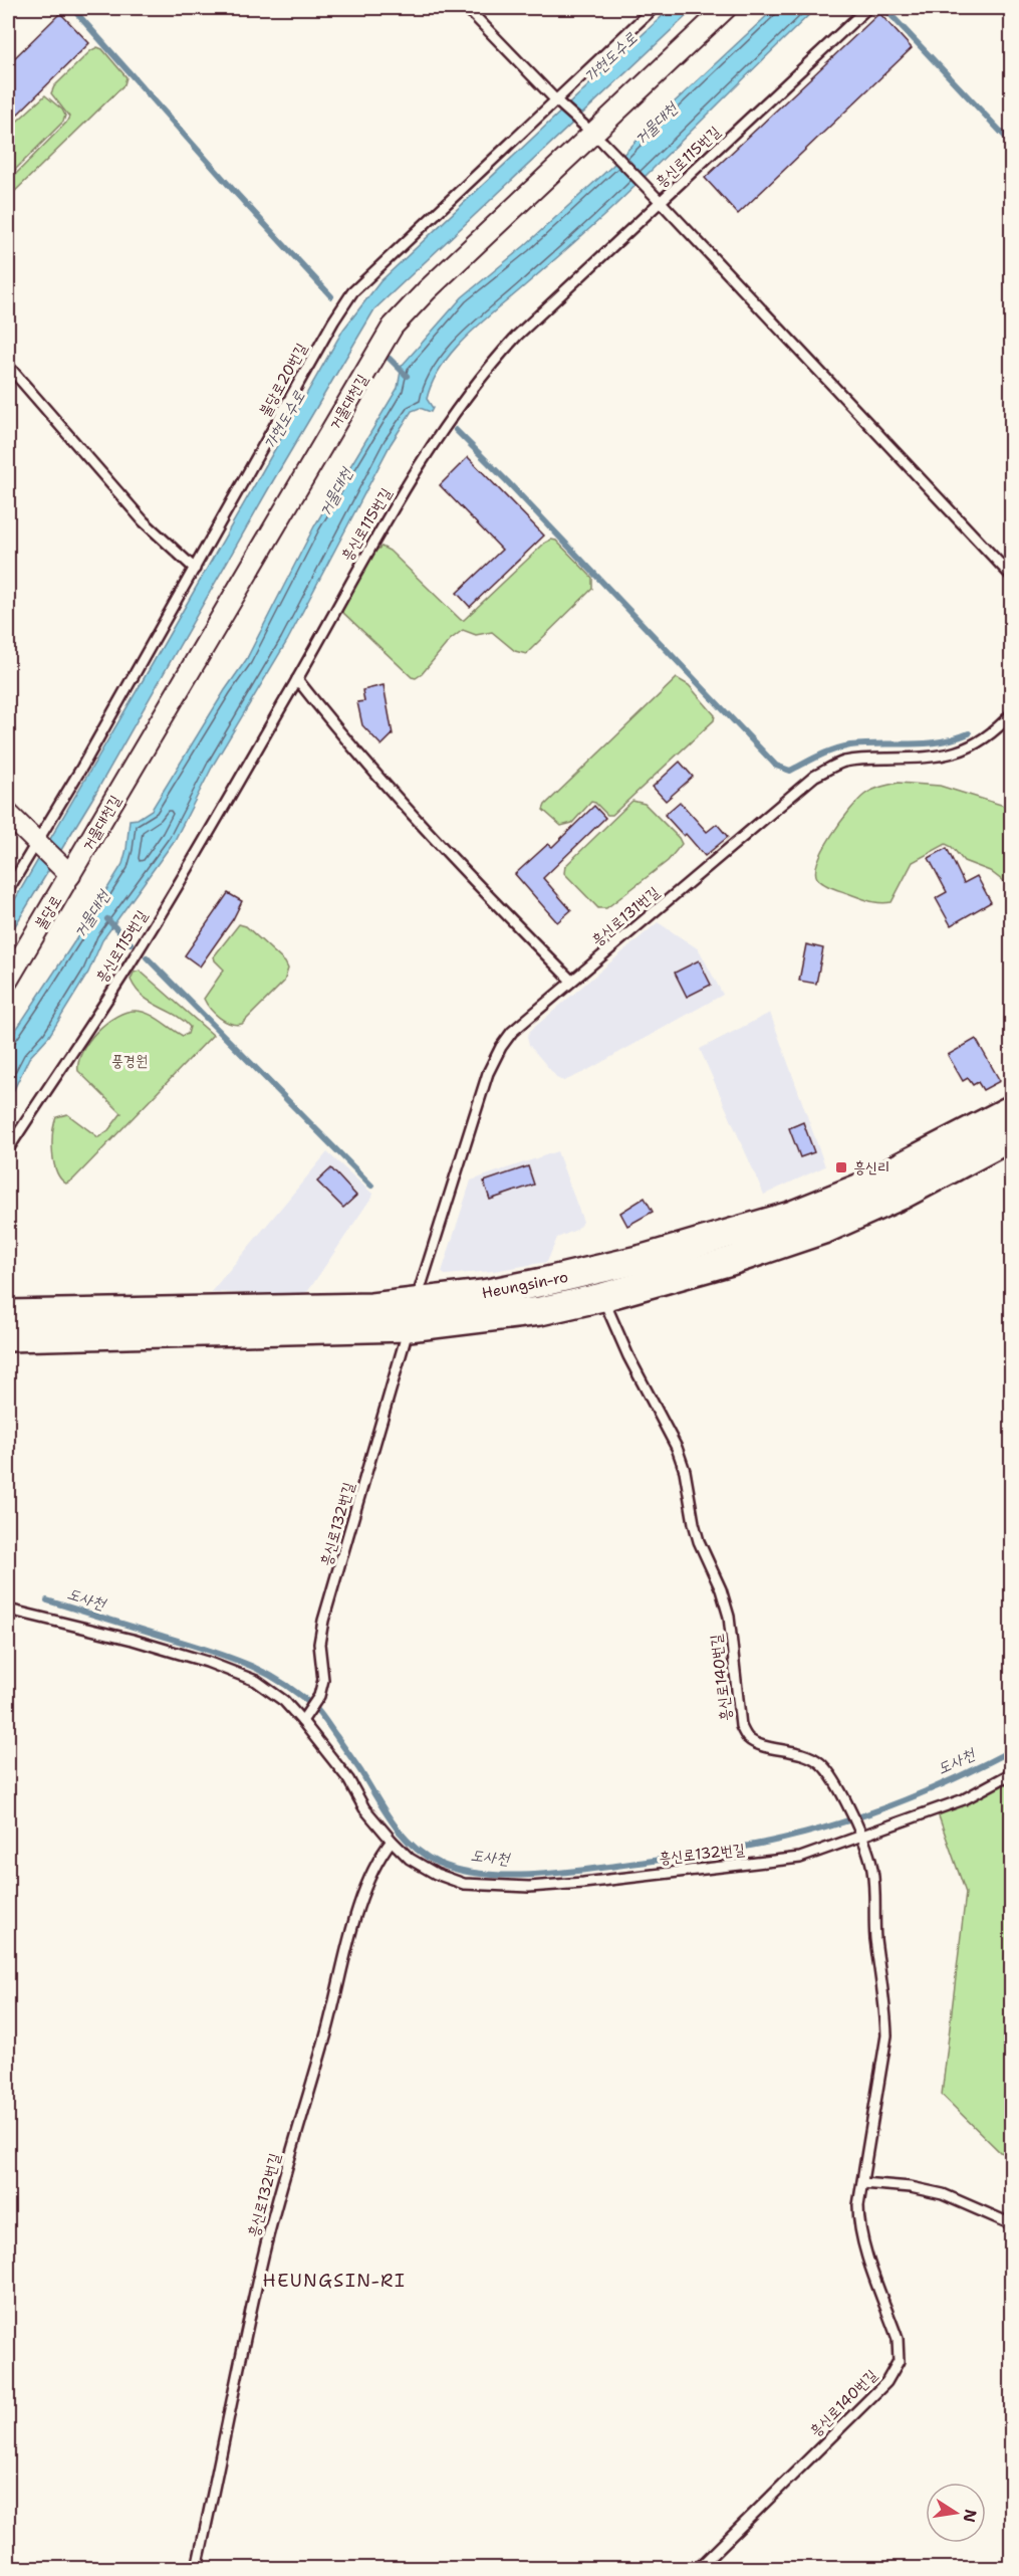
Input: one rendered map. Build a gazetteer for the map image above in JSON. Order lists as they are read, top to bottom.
{
  "streets": {
    "main road": ["Heungsin-ro"],
    "street": ["거물대천길", "불당로"],
    "lane": [
      "흥신로115번길",
      "불당로20번길",
      "흥신로131번길",
      "흥신로132번길",
      "흥신로140번길"
    ]
  },
  "crossings": [
    ["거물대천길", "불당로"],
    ["흥신로131번길", "Heungsin-ro"],
    ["흥신로131번길", "흥신로132번길"],
    ["Heungsin-ro", "흥신로132번길"],
    ["Heungsin-ro", "흥신로140번길"],
    ["흥신로132번길", "흥신로140번길"]
  ],
  "districts": ["HEUNGSIN-RI"],
  "water": ["가현도수로", "거물대천", "도사천"],
  "parks": ["풍경원"],
  "places": {
    "transit": ["흥신리"]
  },
  "north": "right"
}
